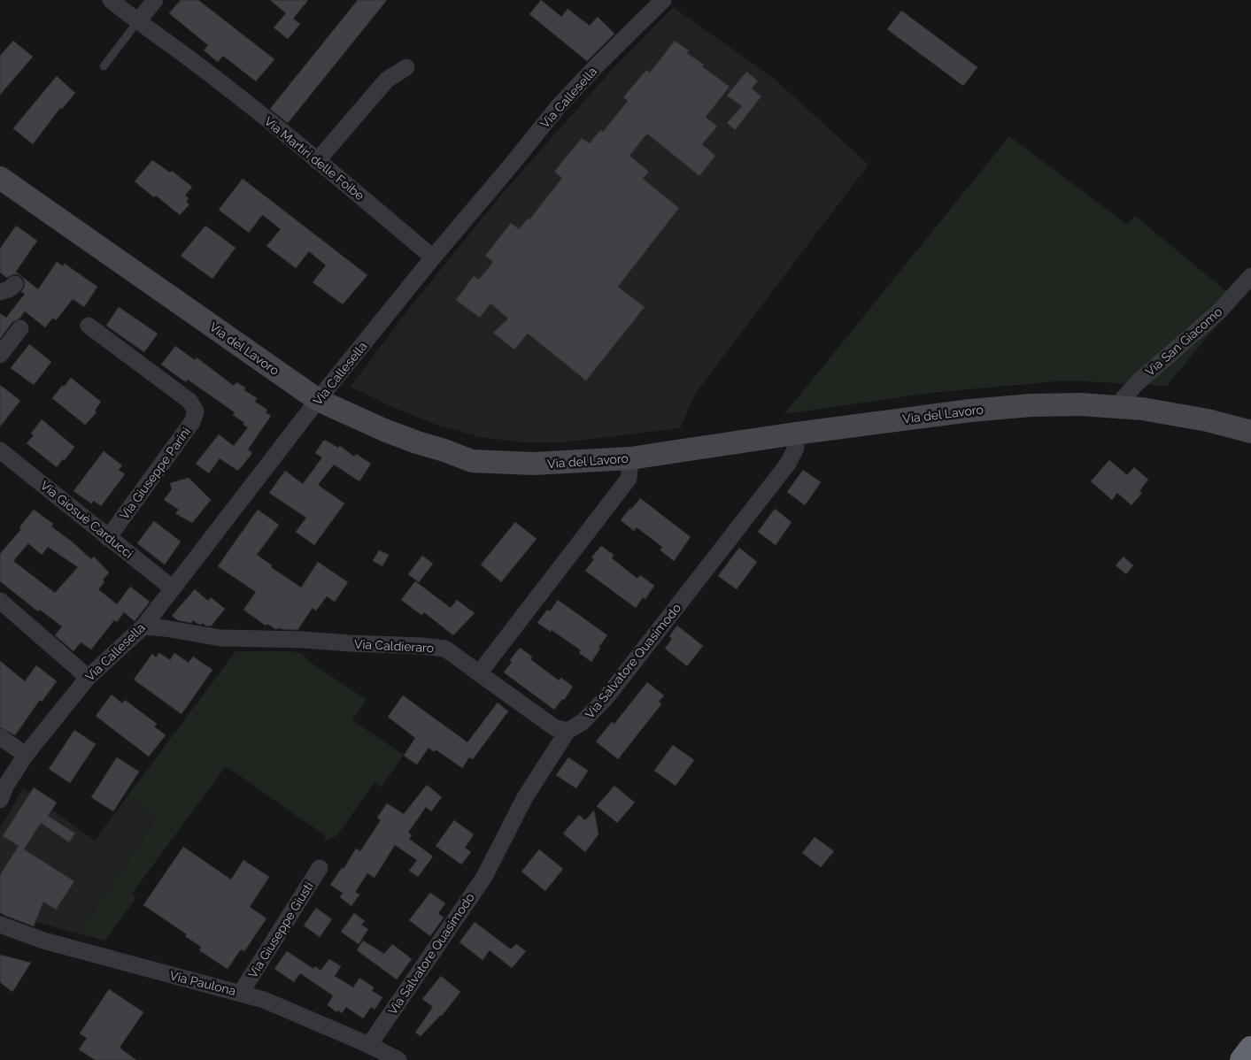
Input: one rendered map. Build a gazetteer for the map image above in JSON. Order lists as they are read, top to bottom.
{
  "streets": {
    "street": [
      "Via Callesella",
      "Via Martiri delle Foibe",
      "Via San Giacomo",
      "Via del Lavoro",
      "Via Giuseppe Parini",
      "Via Giosuè Carducci",
      "Via Caldieraro",
      "Via Salvatore Quasimodo",
      "Via Giuseppe Giusti",
      "Via Paulona"
    ]
  },
  "crossings": [
    ["Via Callesella", "Via Martiri delle Foibe"],
    ["Via Callesella", "Via del Lavoro"],
    ["Via Callesella", "Via Giosuè Carducci"],
    ["Via Callesella", "Via Caldieraro"],
    ["Via San Giacomo", "Via del Lavoro"],
    ["Via del Lavoro", "Via Salvatore Quasimodo"],
    ["Via Giuseppe Parini", "Via Giosuè Carducci"],
    ["Via Caldieraro", "Via Salvatore Quasimodo"],
    ["Via Salvatore Quasimodo", "Via Paulona"],
    ["Via Giuseppe Giusti", "Via Paulona"]
  ]
}
